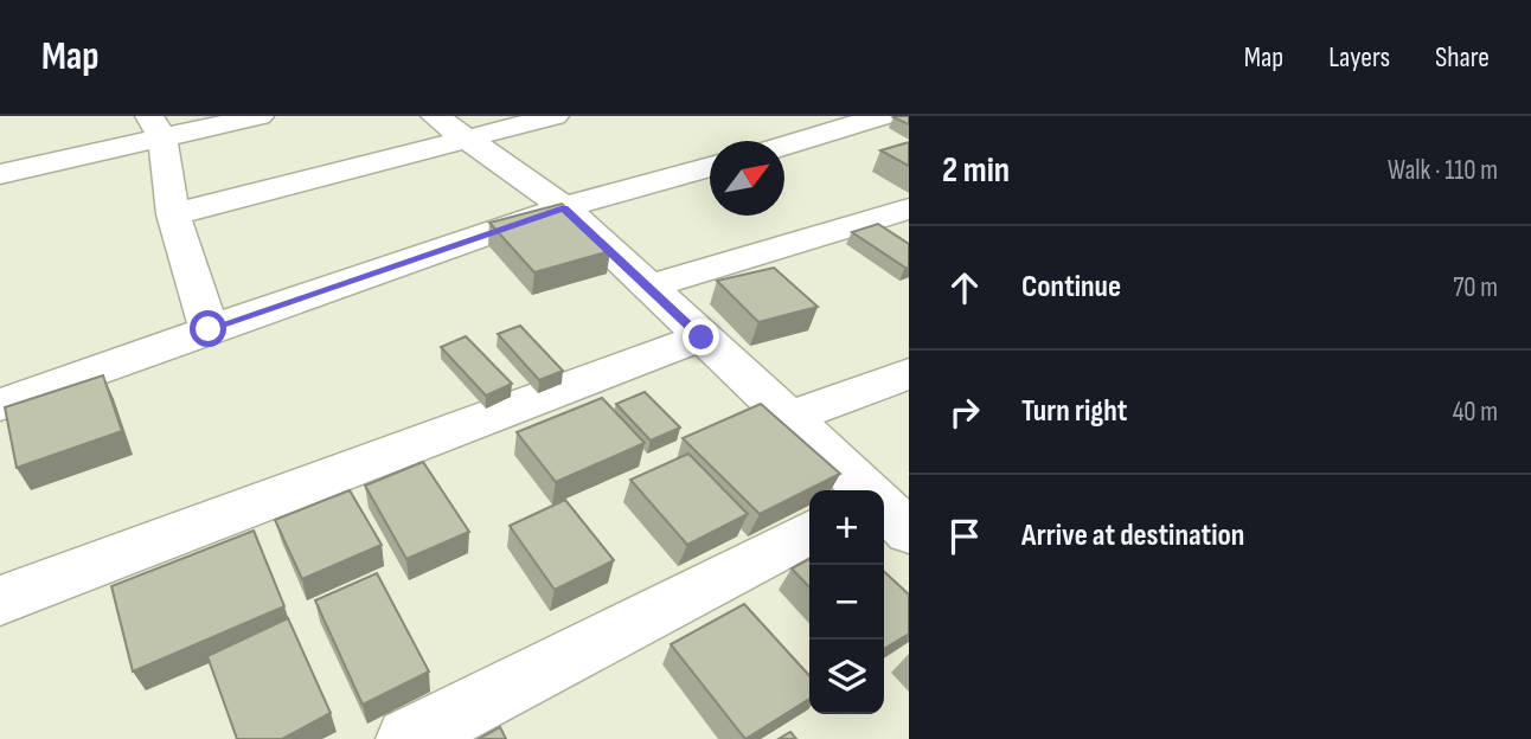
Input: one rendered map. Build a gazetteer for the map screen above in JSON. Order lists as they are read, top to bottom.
{
  "north": "top right",
  "page": {
    "header": "Map",
    "nav": ["Map", "Layers", "Share"],
    "heading": ["2 min", "Walk · 110 m"],
    "list": [
      ["Continue", "70 m"],
      ["Turn right", "40 m"],
      "Arrive at destination"
    ],
    "map_buttons": ["+", "−"]
  }
}
